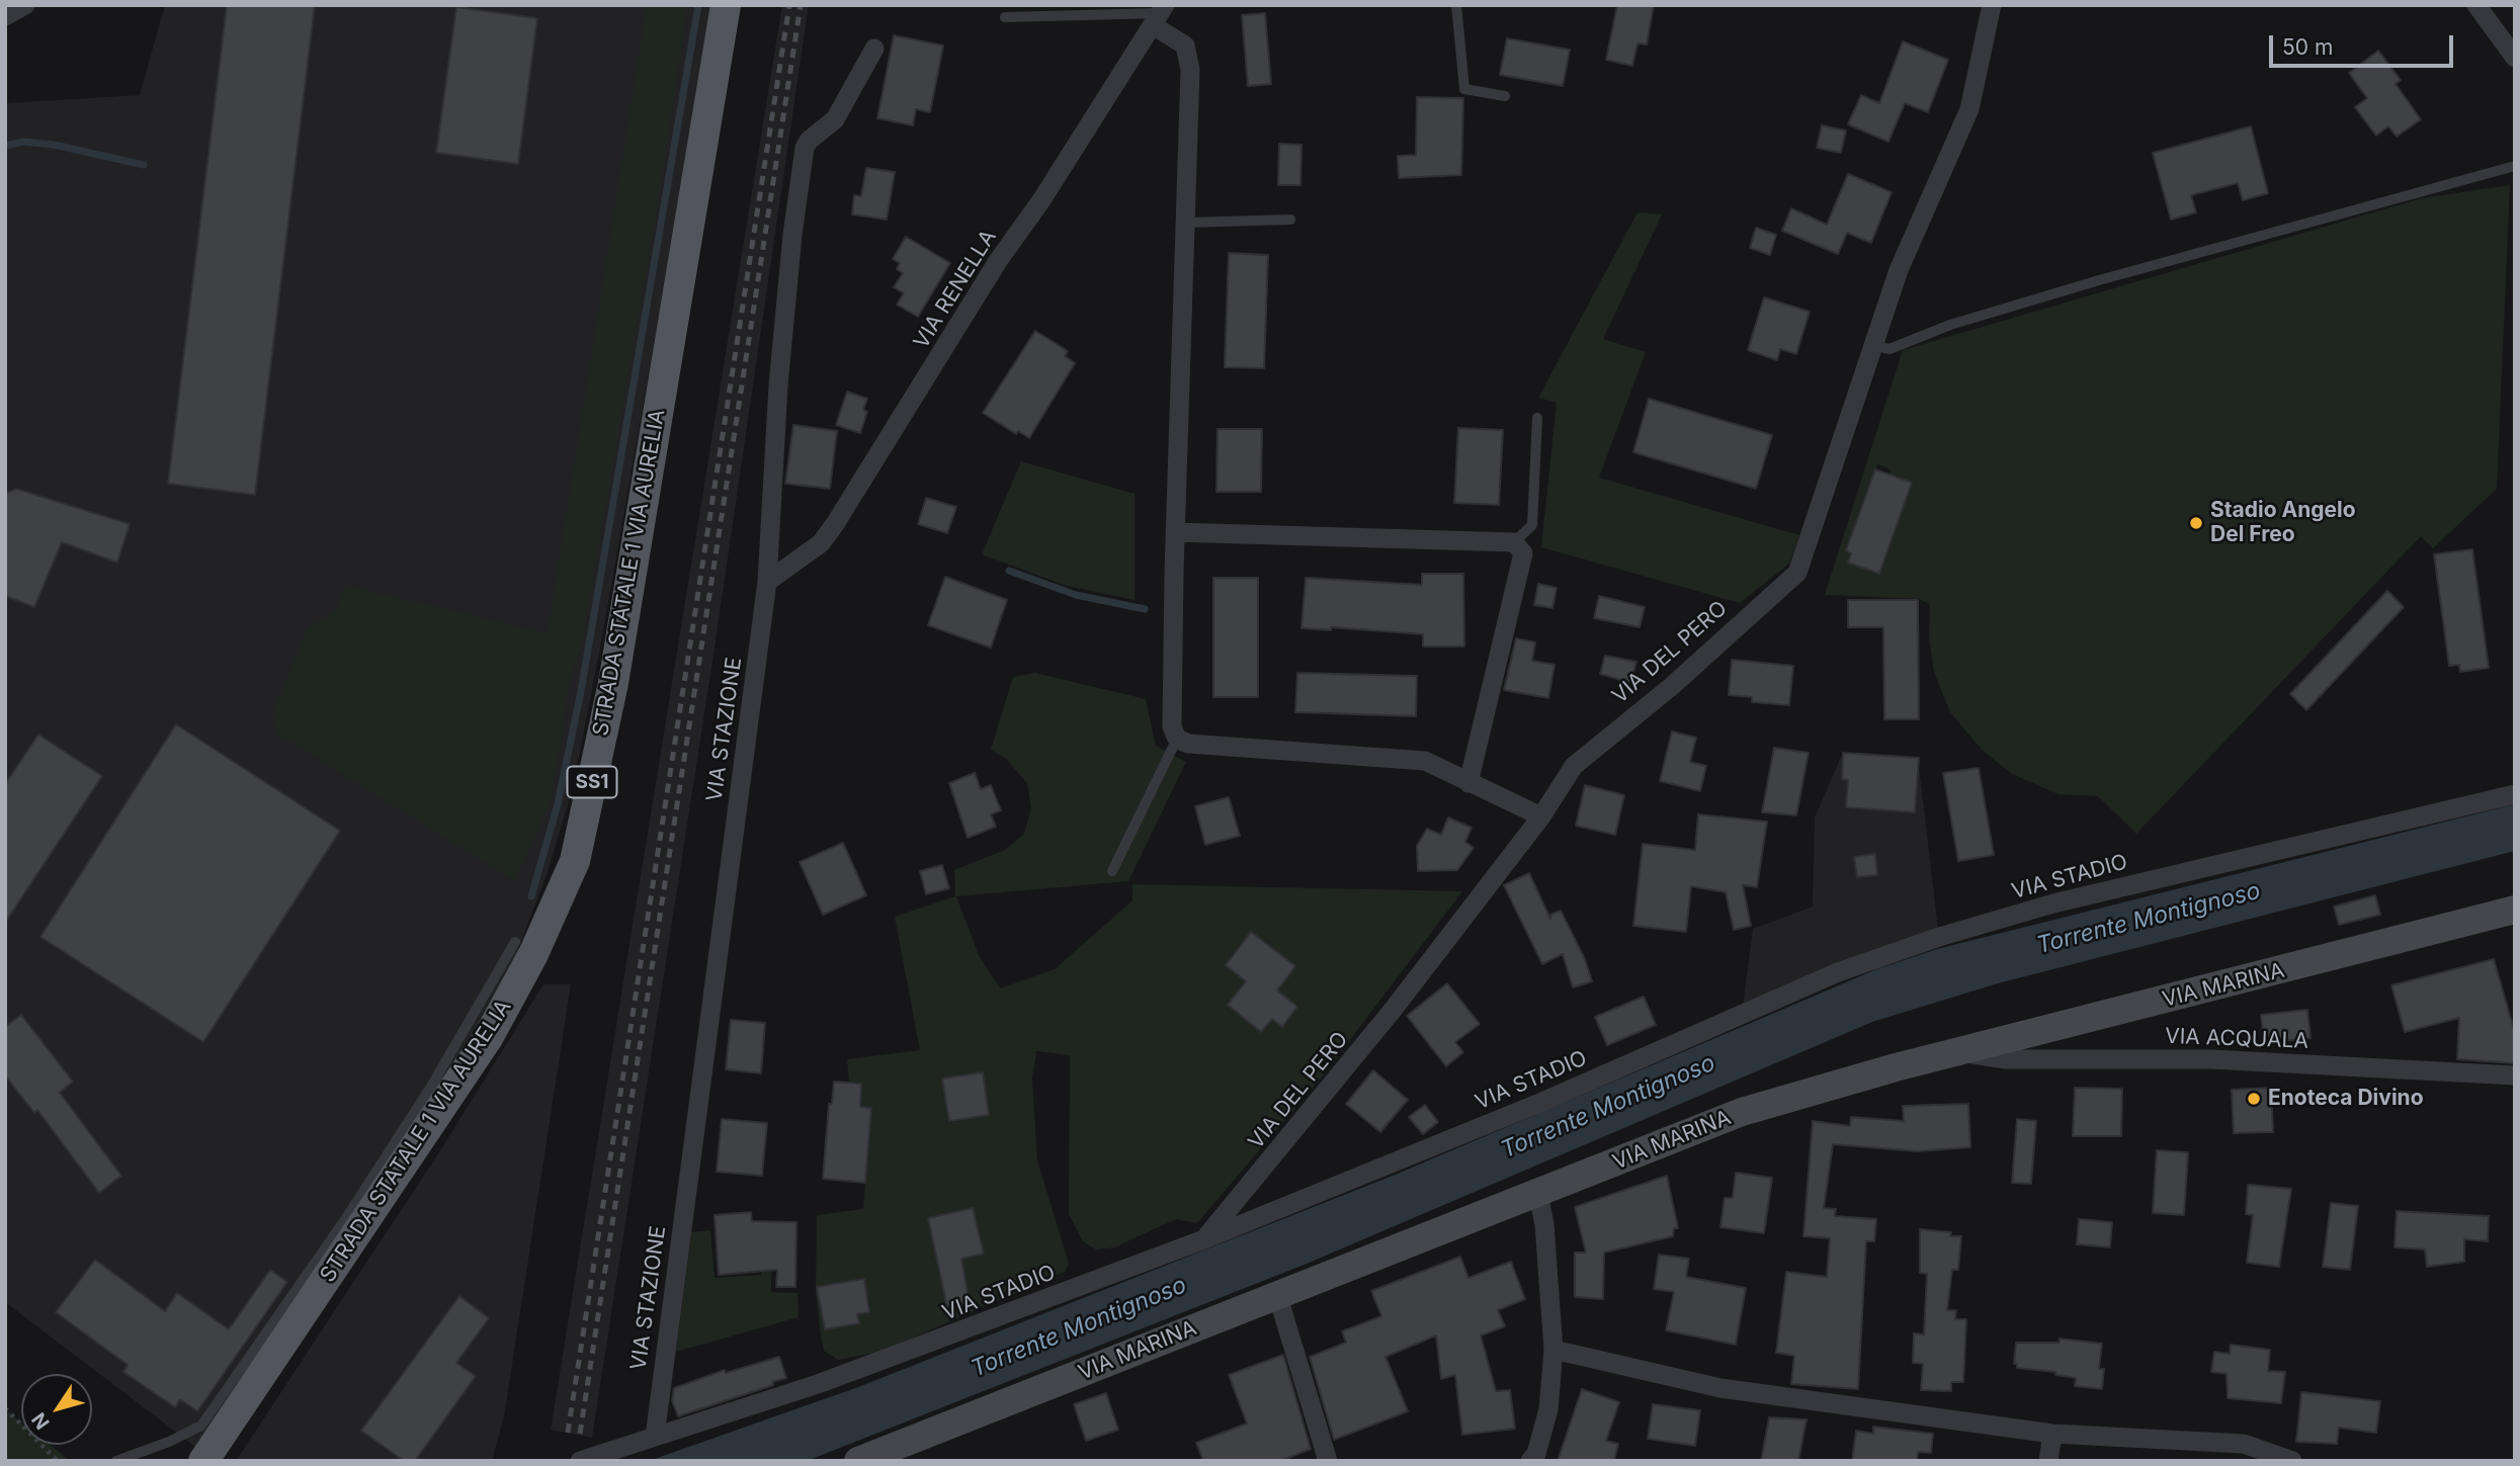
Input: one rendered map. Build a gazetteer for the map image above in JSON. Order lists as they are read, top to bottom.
{
  "streets": {
    "main road": ["STRADA STATALE 1 VIA AURELIA", "SS1", "VIA MARINA"],
    "street": [
      "VIA RENELLA",
      "VIA DEL PERO",
      "VIA STAZIONE",
      "VIA STADIO",
      "VIA ACQUALA"
    ]
  },
  "crossings": [
    ["VIA RENELLA", "VIA STAZIONE"],
    ["VIA DEL PERO", "VIA STADIO"],
    ["VIA STAZIONE", "VIA STADIO"],
    ["VIA MARINA", "VIA ACQUALA"]
  ],
  "water": ["Torrente Montignoso"],
  "places": ["Stadio Angelo Del Freo", "Enoteca Divino"],
  "scale_bar": "50 m",
  "north": "bottom left"
}
